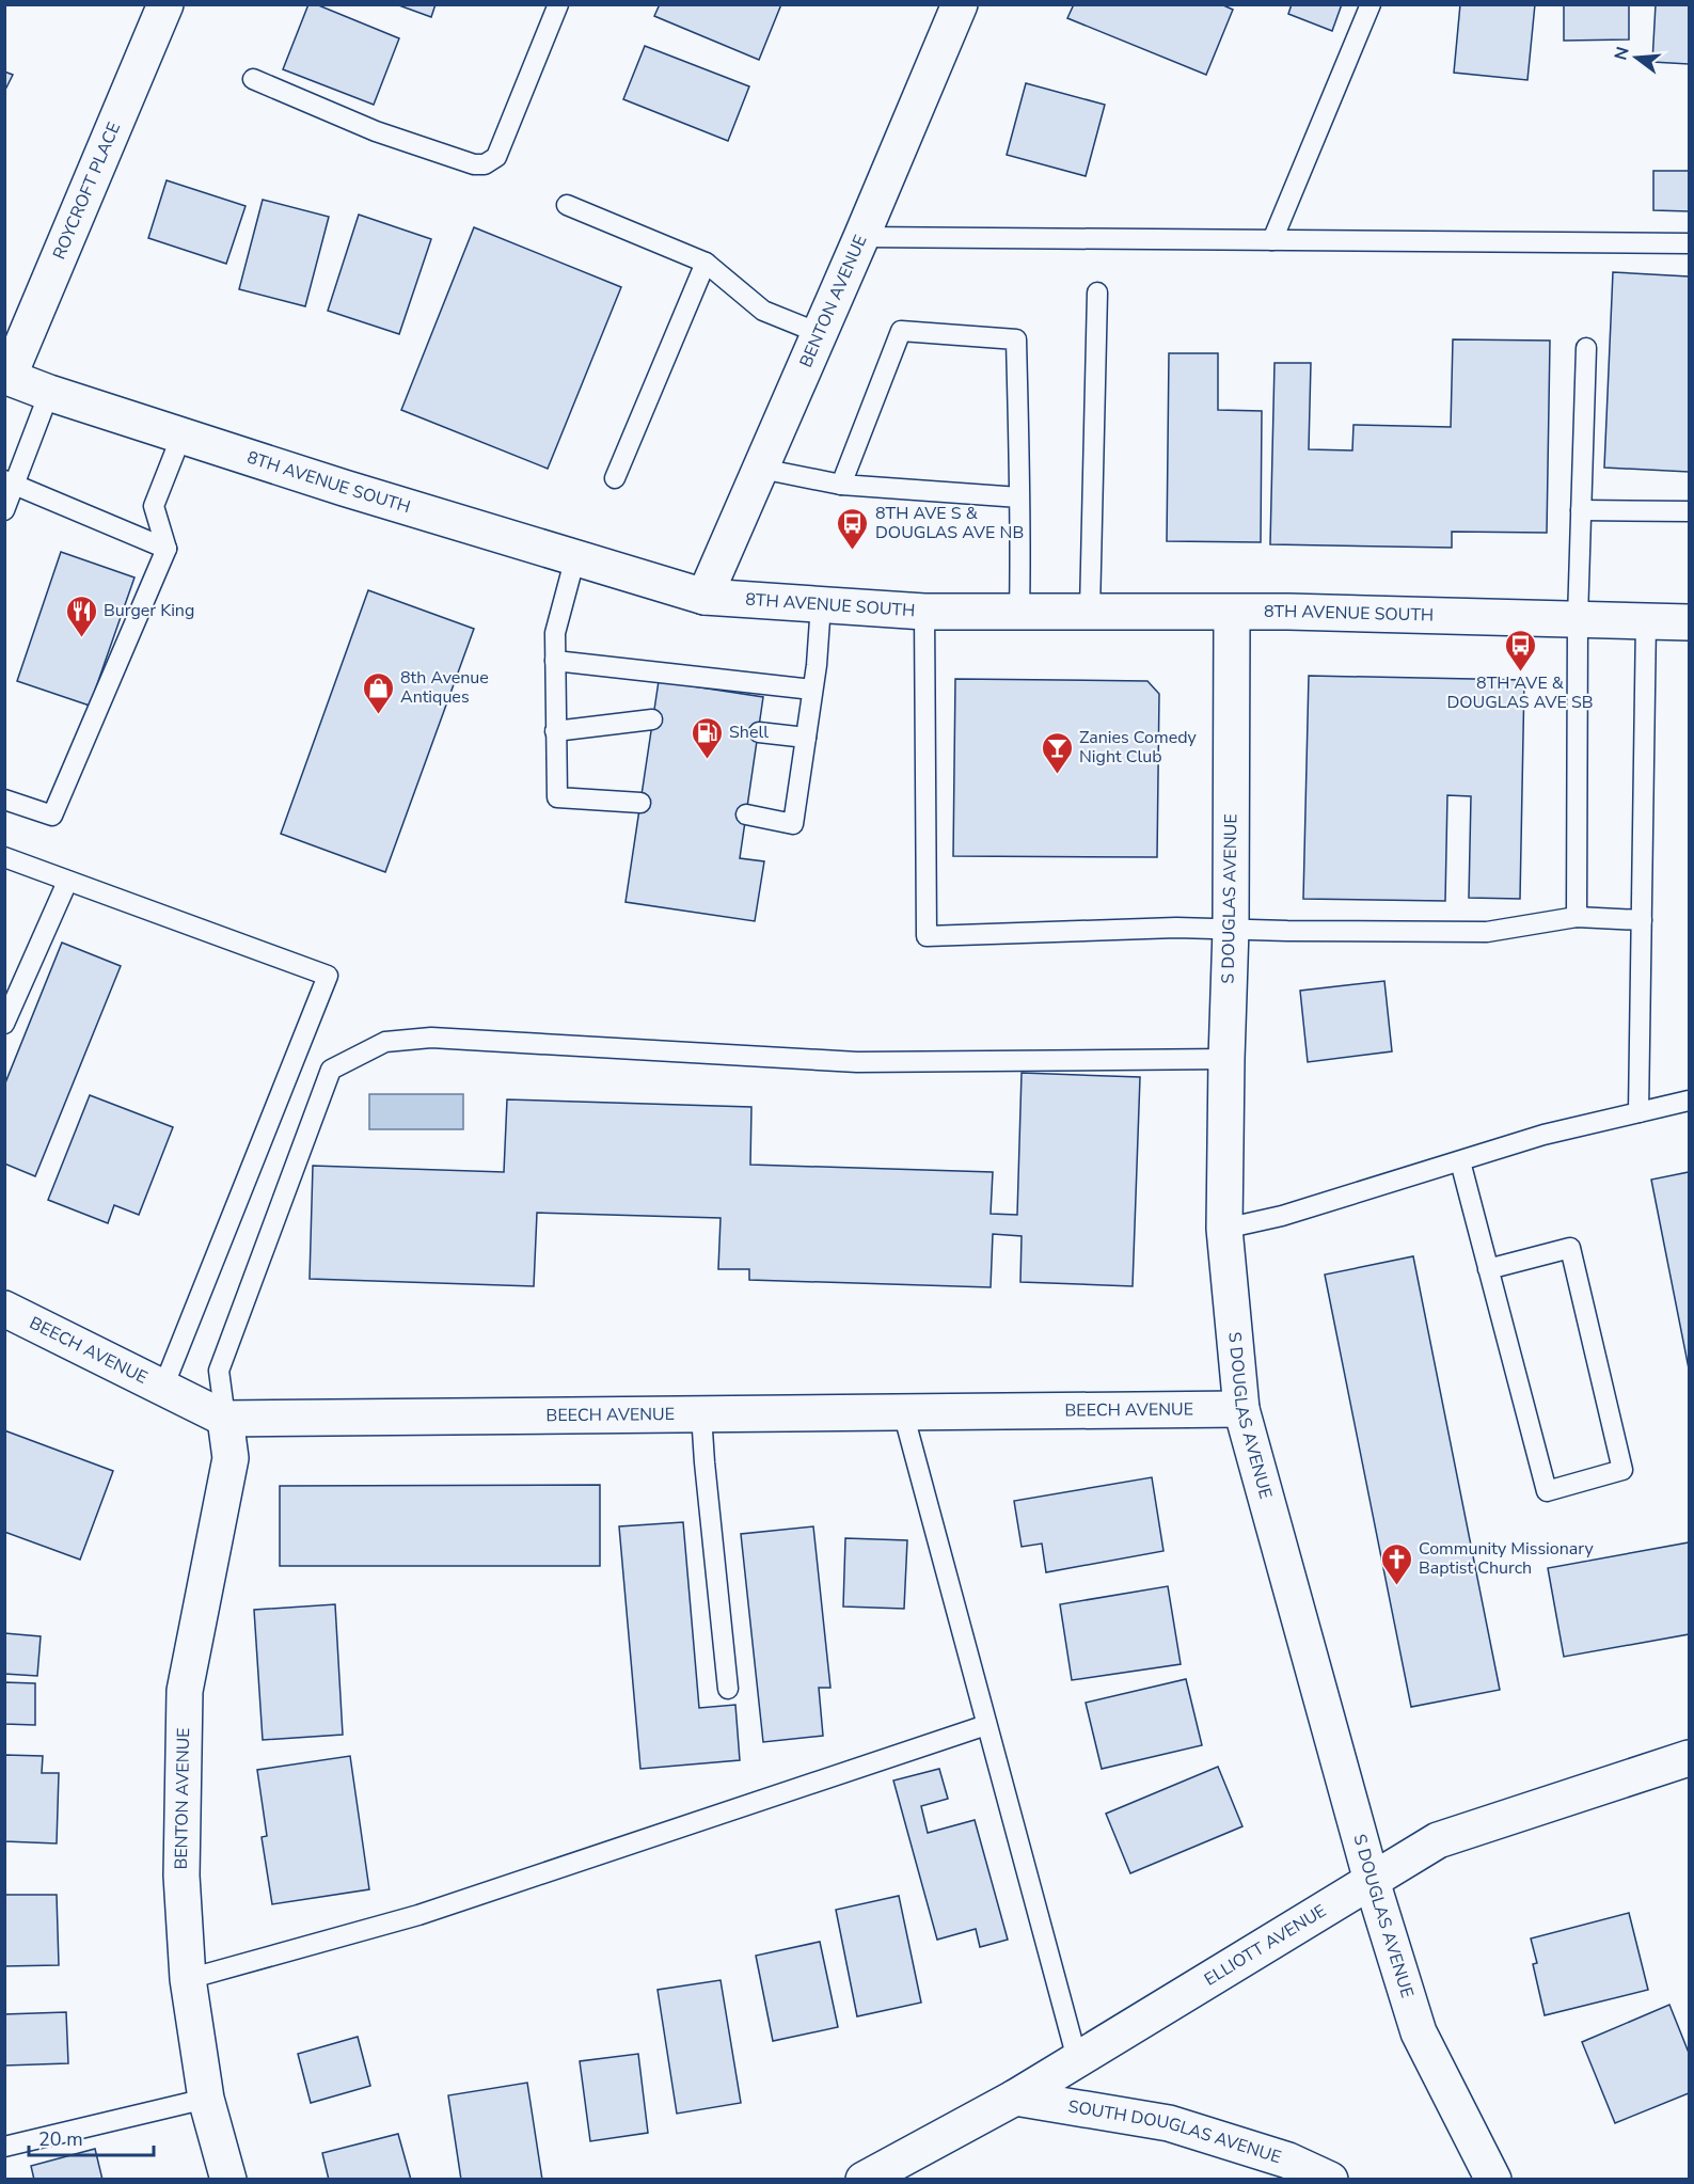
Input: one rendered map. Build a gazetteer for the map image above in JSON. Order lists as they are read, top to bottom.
{
  "streets": {
    "street": [
      "ROYCROFT PLACE",
      "BENTON AVENUE",
      "8TH AVENUE SOUTH",
      "S DOUGLAS AVENUE",
      "BEECH AVENUE",
      "ELLIOTT AVENUE",
      "SOUTH DOUGLAS AVENUE"
    ]
  },
  "crossings": [
    ["ROYCROFT PLACE", "8TH AVENUE SOUTH"],
    ["BENTON AVENUE", "8TH AVENUE SOUTH"],
    ["BENTON AVENUE", "BEECH AVENUE"],
    ["8TH AVENUE SOUTH", "S DOUGLAS AVENUE"],
    ["S DOUGLAS AVENUE", "BEECH AVENUE"],
    ["S DOUGLAS AVENUE", "ELLIOTT AVENUE"],
    ["ELLIOTT AVENUE", "SOUTH DOUGLAS AVENUE"]
  ],
  "places": {
    "bus stop": ["8TH AVE S & DOUGLAS AVE NB", "8TH AVE & DOUGLAS AVE SB"],
    "restaurant": ["Burger King"],
    "shop": ["8th Avenue Antiques"],
    "fuel station": ["Shell"],
    "bar": ["Zanies Comedy Night Club"],
    "church": ["Community Missionary Baptist Church"]
  },
  "scale_bar": "20 m",
  "north": "left"
}
